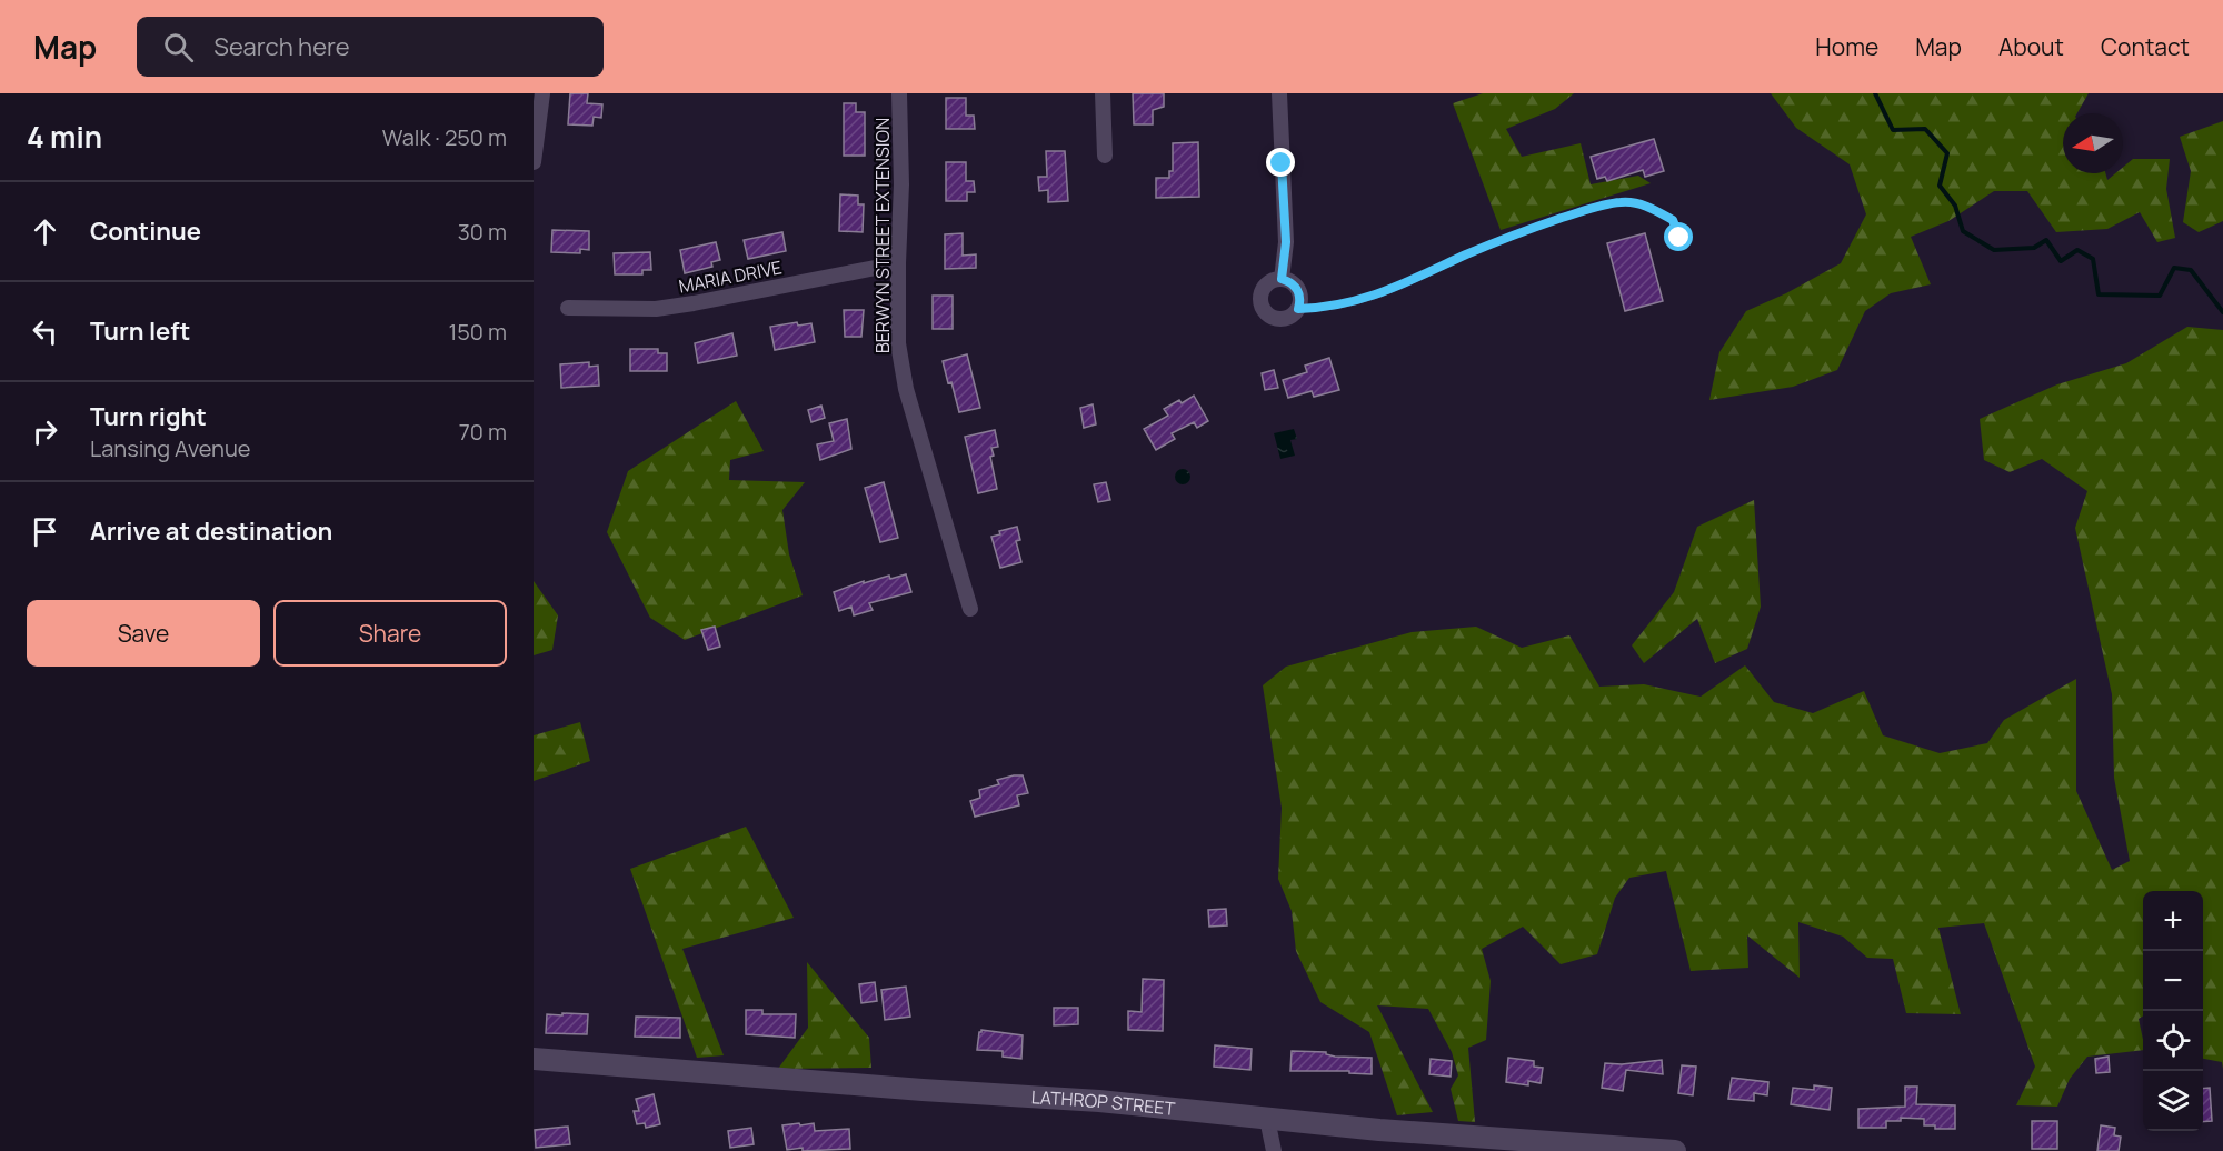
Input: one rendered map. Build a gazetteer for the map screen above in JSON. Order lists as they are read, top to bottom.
{
  "streets": {
    "street": ["BERWYN STREET EXTENSION", "MARIA DRIVE", "LATHROP STREET"]
  },
  "crossings": [
    ["BERWYN STREET EXTENSION", "MARIA DRIVE"]
  ],
  "north": "left",
  "page": {
    "header": "Map",
    "search": "Search here",
    "nav": [
      "Home",
      "Map",
      "About",
      "Contact"
    ],
    "heading": ["4 min", "Walk · 250 m"],
    "list": [
      ["Continue", "30 m"],
      ["Turn left", "150 m"],
      ["Turn right", "Lansing Avenue", "70 m"],
      "Arrive at destination"
    ],
    "buttons": ["Save", "Share"],
    "map_buttons": ["+", "−"]
  }
}
